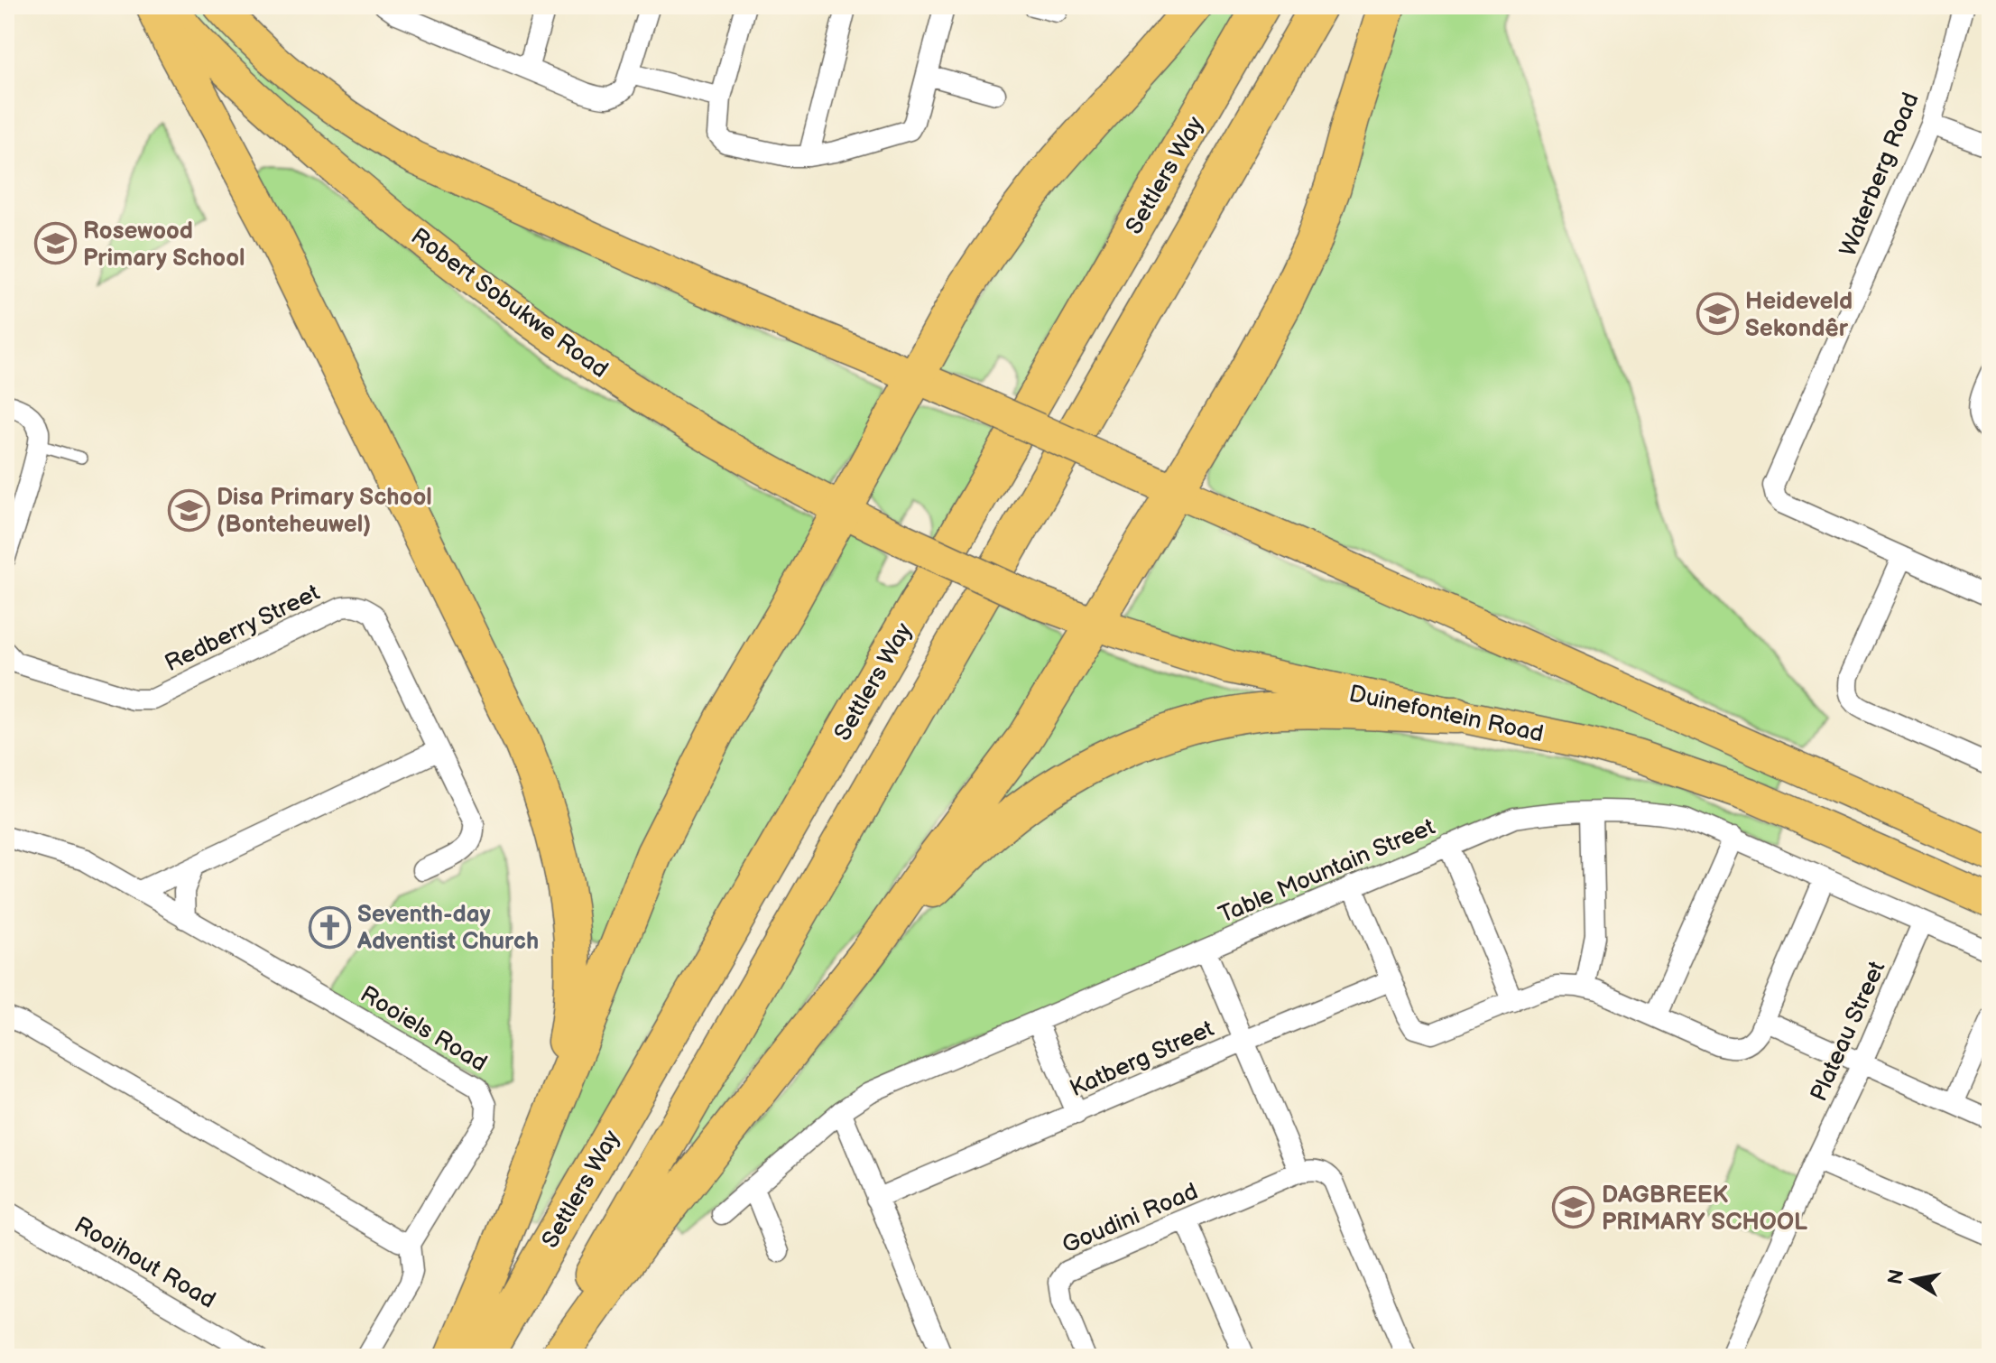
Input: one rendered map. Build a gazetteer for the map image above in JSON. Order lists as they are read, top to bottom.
{
  "streets": {
    "highway": ["Settlers Way"],
    "main road": ["Robert Sobukwe Road", "Duinefontein Road"],
    "street": [
      "Waterberg Road",
      "Redberry Street",
      "Table Mountain Street",
      "Rooiels Road",
      "Plateau Street",
      "Katberg Street",
      "Goudini Road",
      "Rooihout Road"
    ]
  },
  "crossings": [
    ["Robert Sobukwe Road", "Duinefontein Road"],
    ["Table Mountain Street", "Plateau Street"],
    ["Katberg Street", "Goudini Road"]
  ],
  "places": {
    "school or university": [
      "Rosewood Primary School",
      "Heideveld Sekondêr",
      "Disa Primary School (Bonteheuwel)",
      "DAGBREEK PRIMARY SCHOOL"
    ],
    "church": ["Seventh-day Adventist Church"]
  },
  "north": "left"
}
